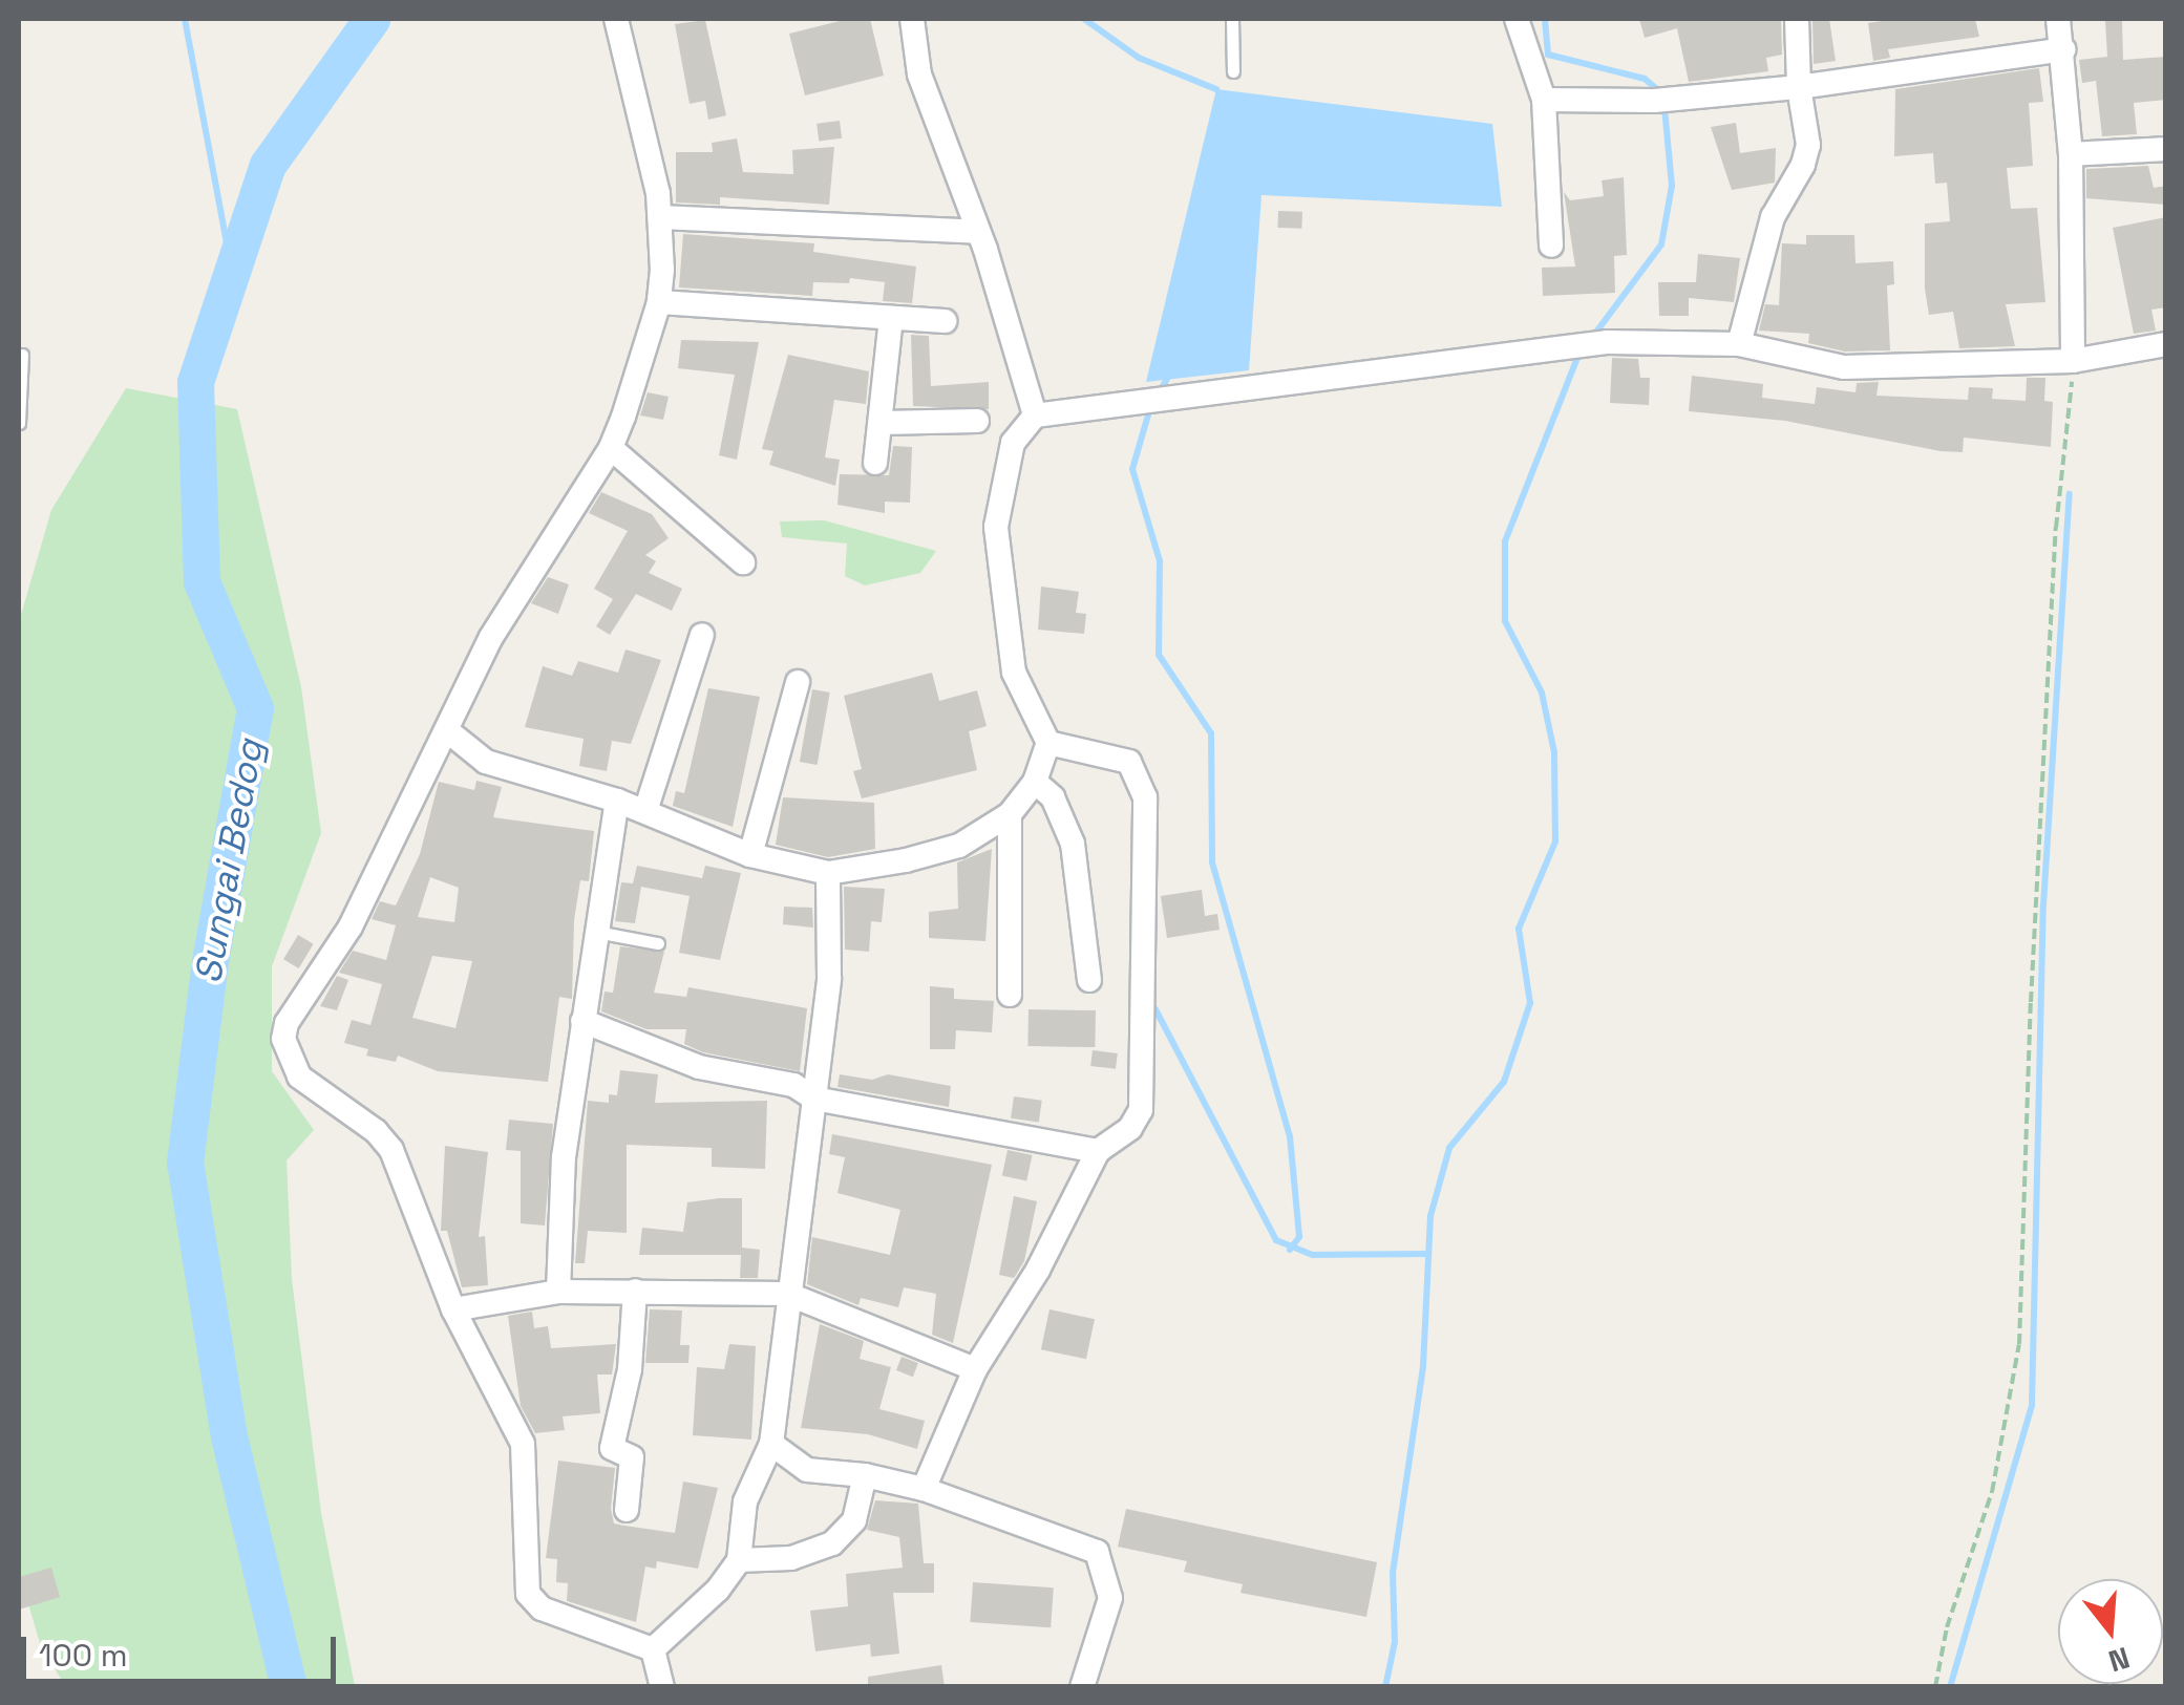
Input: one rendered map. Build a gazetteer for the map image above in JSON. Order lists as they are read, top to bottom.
{
  "water": ["Sungai Bedog"],
  "scale_bar": "100 m",
  "north": "bottom"
}
